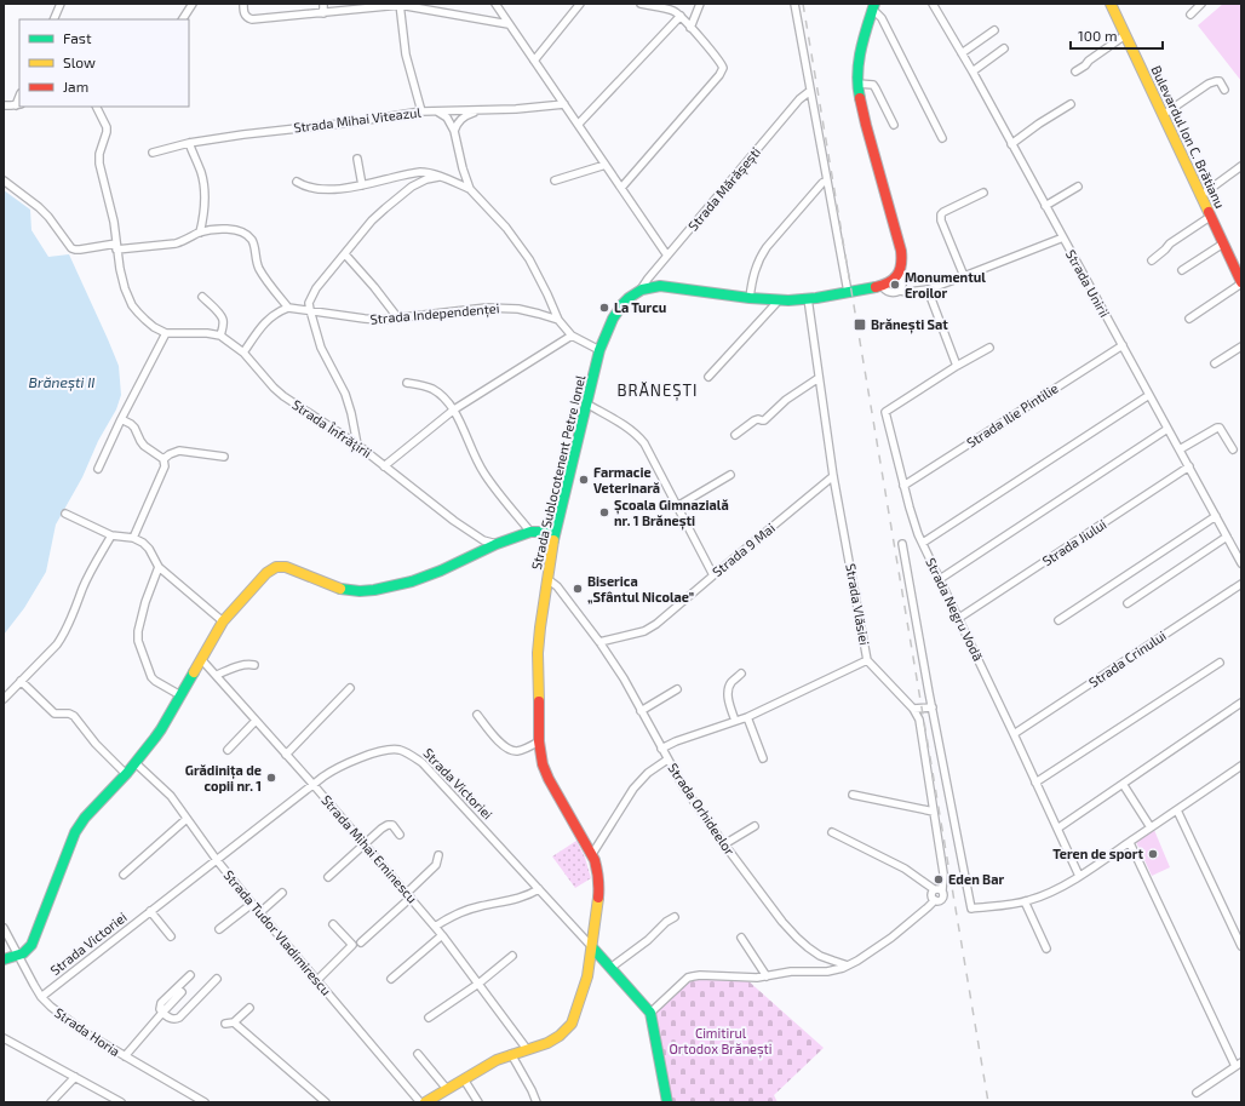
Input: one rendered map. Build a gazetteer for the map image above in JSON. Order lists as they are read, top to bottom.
{
  "streets": {
    "main road": ["Bulevardul Ion C. Brătianu", "Strada Sublocotenent Petre Ionel", "Strada Victoriei"],
    "street": [
      "Strada Mihai Viteazul",
      "Strada Mărășești",
      "Strada Unirii",
      "Strada Independenței",
      "Strada Ilie Pintilie",
      "Strada Înfrățirii",
      "Strada Jiului",
      "Strada 9 Mai",
      "Strada Vlăsiei",
      "Strada Negru Vodă",
      "Strada Crinului",
      "Strada Orhideelor",
      "Strada Mihai Eminescu",
      "Strada Tudor Vladimirescu",
      "Strada Horia"
    ]
  },
  "crossings": [
    ["Strada Mărășești", "Strada Sublocotenent Petre Ionel"],
    ["Strada Unirii", "Strada Ilie Pintilie"],
    ["Strada Unirii", "Strada Jiului"],
    ["Strada Ilie Pintilie", "Strada Negru Vodă"],
    ["Strada Sublocotenent Petre Ionel", "Strada Victoriei"],
    ["Strada Sublocotenent Petre Ionel", "Strada Orhideelor"],
    ["Strada Sublocotenent Petre Ionel", "Strada Mihai Eminescu"],
    ["Strada Jiului", "Strada Negru Vodă"],
    ["Strada 9 Mai", "Strada Vlăsiei"],
    ["Strada 9 Mai", "Strada Orhideelor"],
    ["Strada Negru Vodă", "Strada Crinului"],
    ["Strada Victoriei", "Strada Mihai Eminescu"],
    ["Strada Victoriei", "Strada Tudor Vladimirescu"],
    ["Strada Victoriei", "Strada Horia"]
  ],
  "districts": ["BRĂNEȘTI"],
  "water": ["Brănești II"],
  "parks": ["Cimitirul Ortodox Brănești"],
  "places": {
    "other": [
      "Monumentul Eroilor",
      "La Turcu",
      "Farmacie Veterinară",
      "Școala Gimnazială nr. 1 Brănești",
      "Biserica „Sfântul Nicolae”",
      "Grădinița de copii nr. 1",
      "Teren de sport",
      "Eden Bar"
    ],
    "transit": ["Brănești Sat"]
  },
  "legend": ["Fast", "Slow", "Jam"],
  "scale_bar": "100 m"
}
